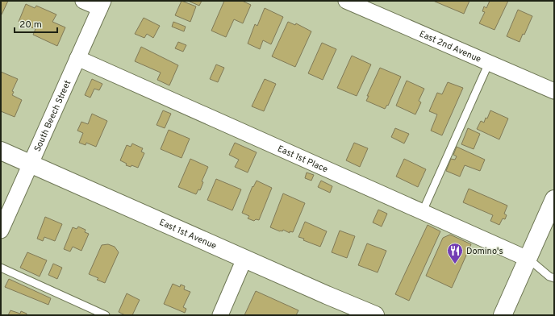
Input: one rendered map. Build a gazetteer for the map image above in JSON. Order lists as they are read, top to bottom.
{
  "streets": {
    "main road": ["East 1st Avenue"],
    "street": ["East 2nd Avenue", "South Beech Street", "East 1st Place"]
  },
  "crossings": [
    ["South Beech Street", "East 1st Place"],
    ["South Beech Street", "East 1st Avenue"]
  ],
  "places": {
    "restaurant": ["Domino's"]
  },
  "scale_bar": "20 m"
}
